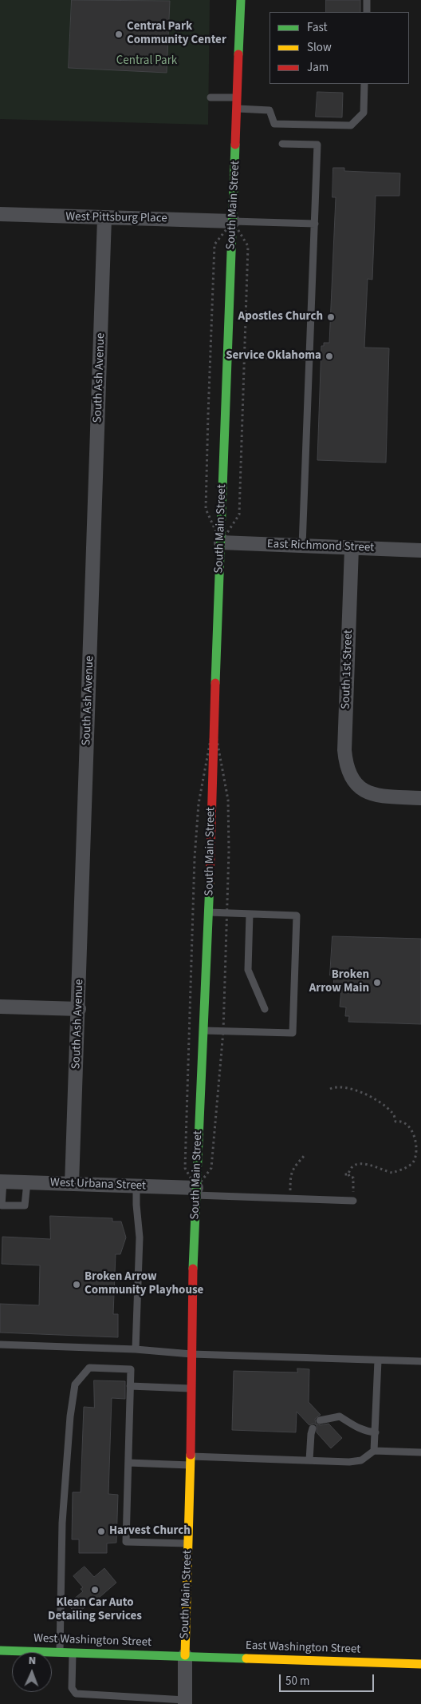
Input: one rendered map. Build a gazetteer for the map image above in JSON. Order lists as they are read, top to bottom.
{
  "streets": {
    "street": [
      "South Main Street",
      "West Pittsburg Place",
      "South Ash Avenue",
      "East Richmond Street",
      "South 1st Street",
      "West Urbana Street",
      "West Washington Street",
      "East Washington Street"
    ]
  },
  "crossings": [
    ["South Main Street", "West Pittsburg Place"],
    ["South Main Street", "East Richmond Street"],
    ["South Main Street", "West Urbana Street"],
    ["South Main Street", "West Washington Street"],
    ["South Main Street", "East Washington Street"],
    ["West Pittsburg Place", "South Ash Avenue"],
    ["South Ash Avenue", "West Urbana Street"],
    ["East Richmond Street", "South 1st Street"],
    ["West Washington Street", "East Washington Street"]
  ],
  "parks": ["Central Park"],
  "places": [
    "Central Park Community Center",
    "Apostles Church",
    "Service Oklahoma",
    "Broken Arrow Main",
    "Broken Arrow Community Playhouse",
    "Harvest Church",
    "Klean Car Auto Detailing Services"
  ],
  "legend": ["Fast", "Slow", "Jam"],
  "scale_bar": "50 m",
  "north": "top"
}
